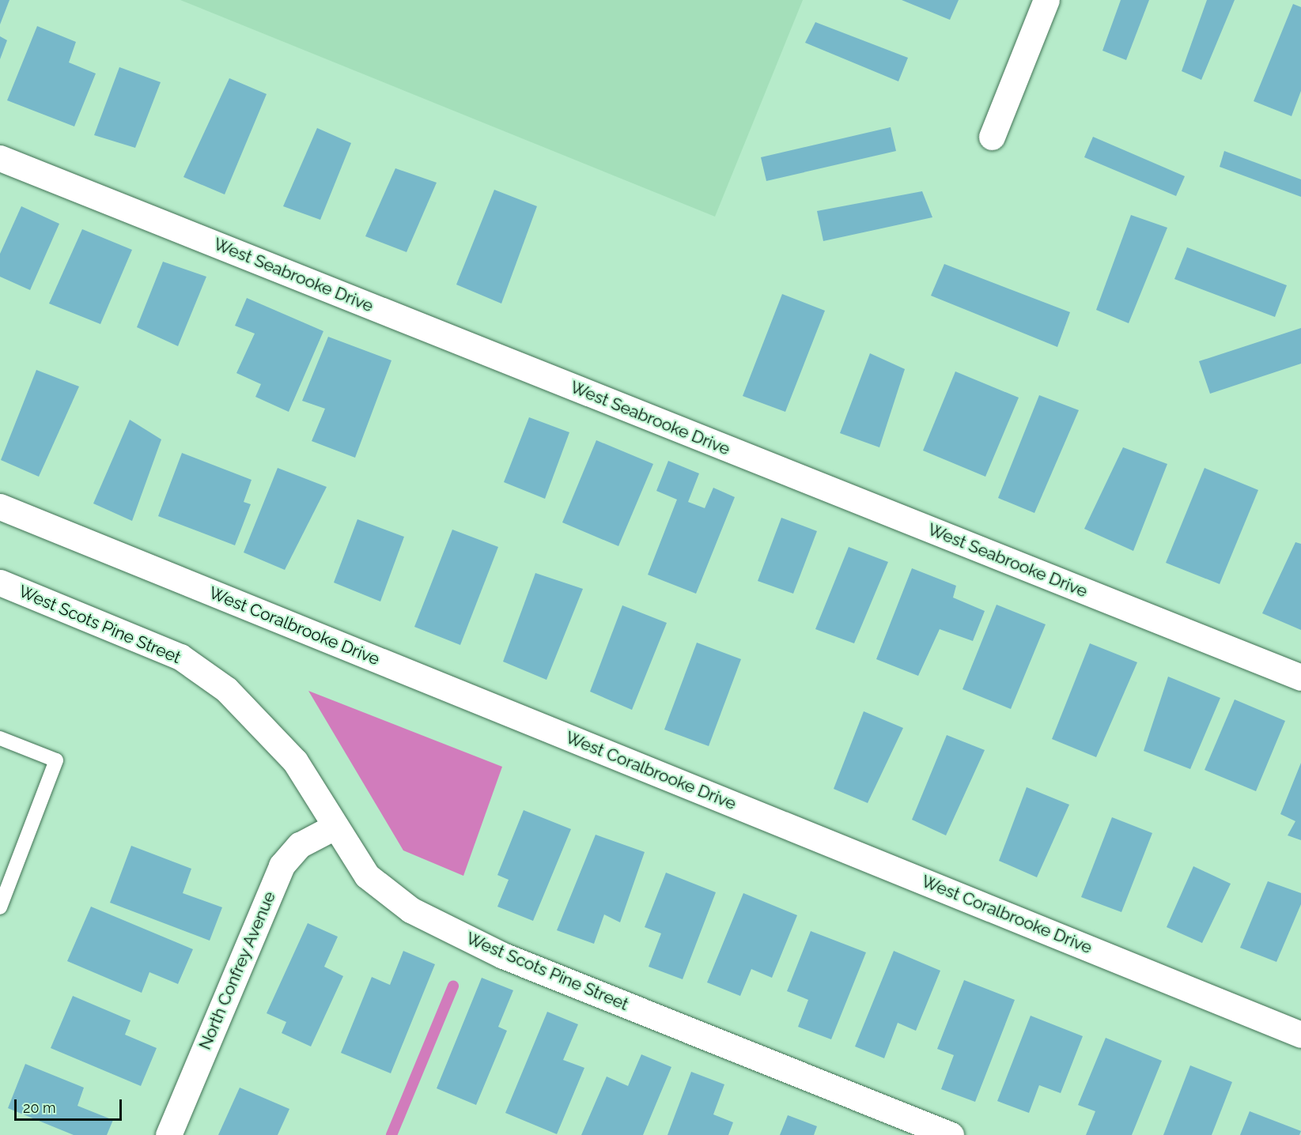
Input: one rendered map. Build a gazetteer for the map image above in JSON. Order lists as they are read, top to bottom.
{
  "streets": {
    "street": [
      "West Seabrooke Drive",
      "West Scots Pine Street",
      "West Coralbrooke Drive",
      "North Confrey Avenue"
    ]
  },
  "crossings": [
    ["West Scots Pine Street", "North Confrey Avenue"]
  ],
  "scale_bar": "20 m"
}
